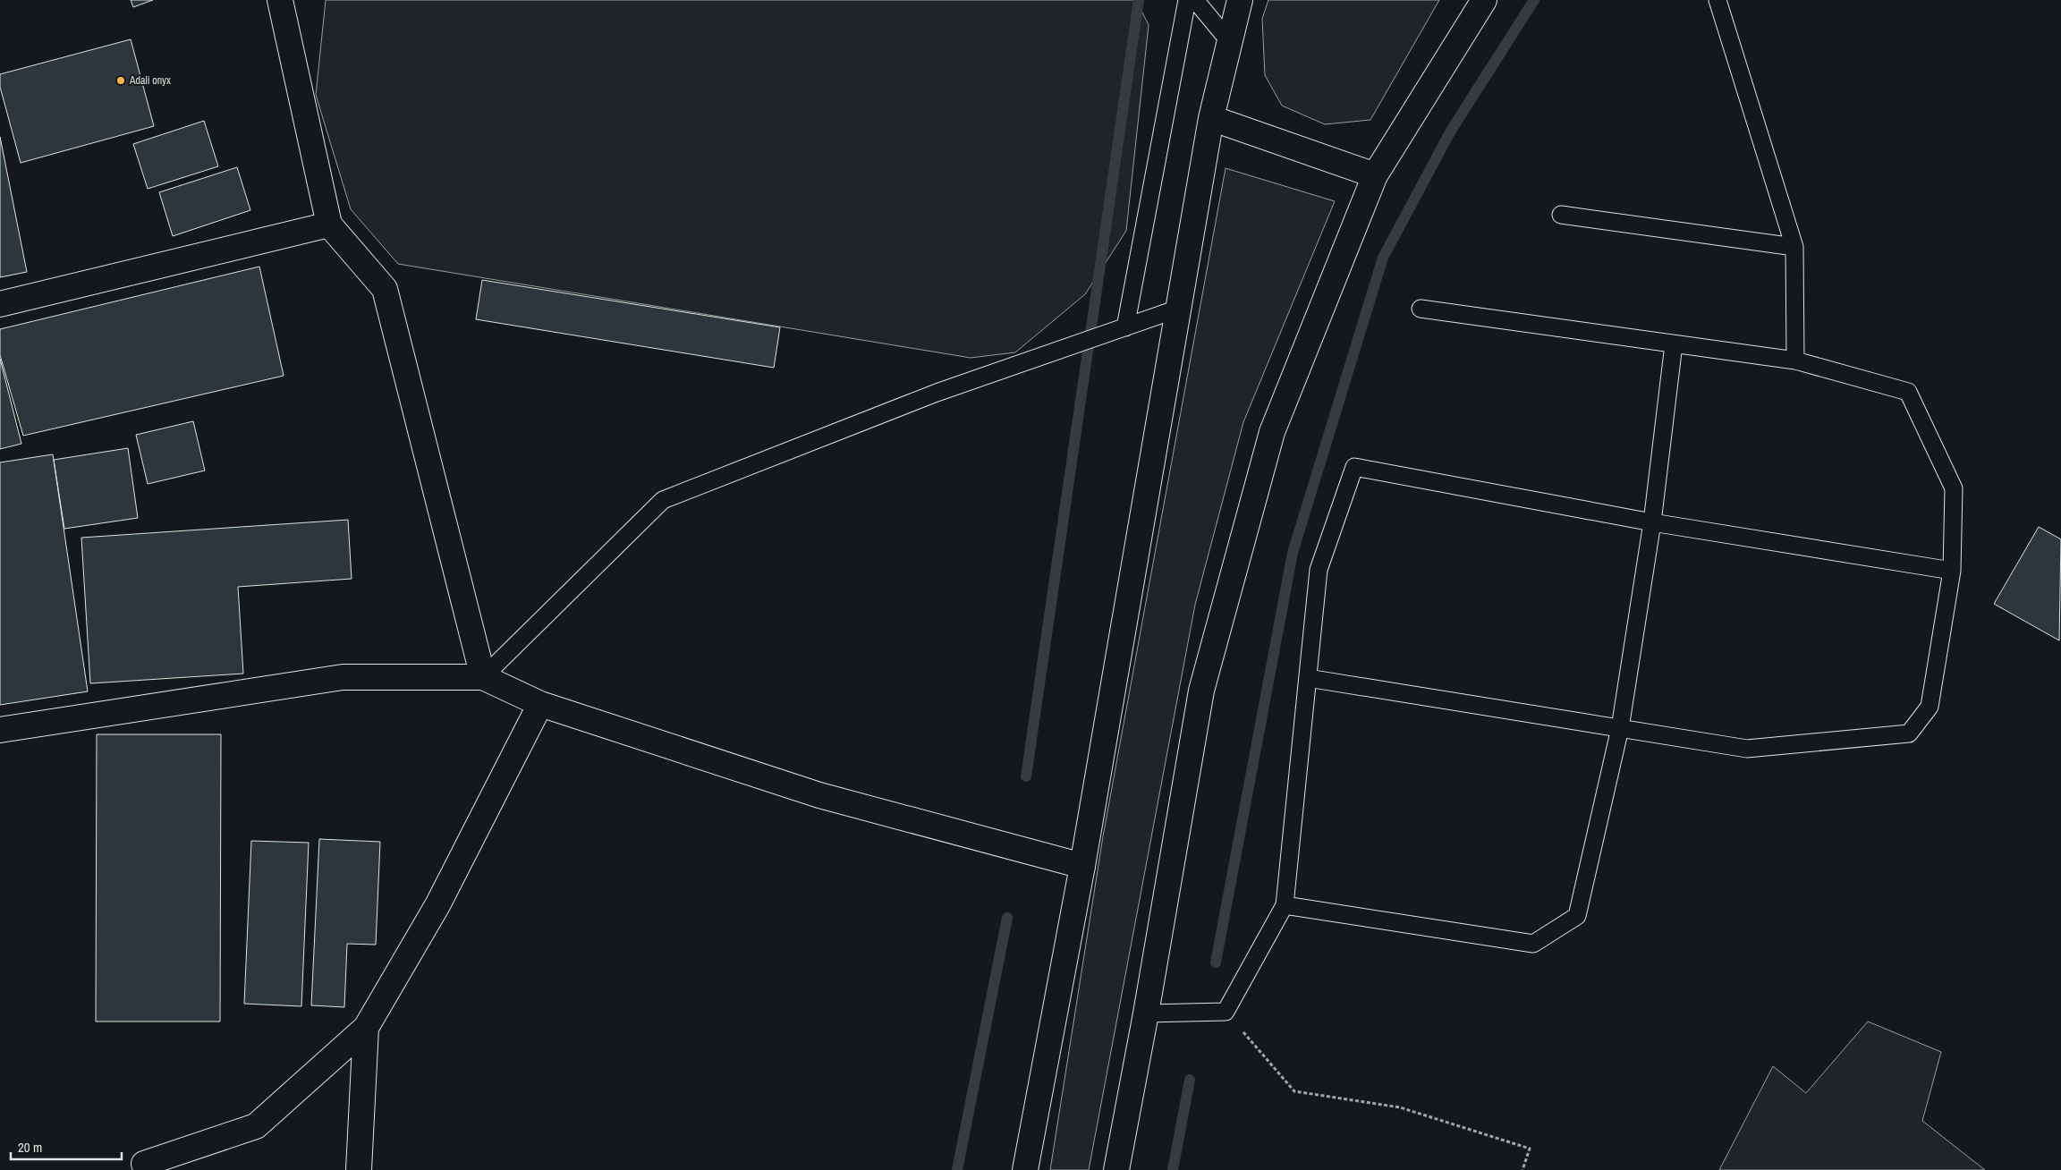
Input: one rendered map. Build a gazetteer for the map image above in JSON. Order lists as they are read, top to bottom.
{
  "places": ["Adali onyx"],
  "scale_bar": "20 m"
}
